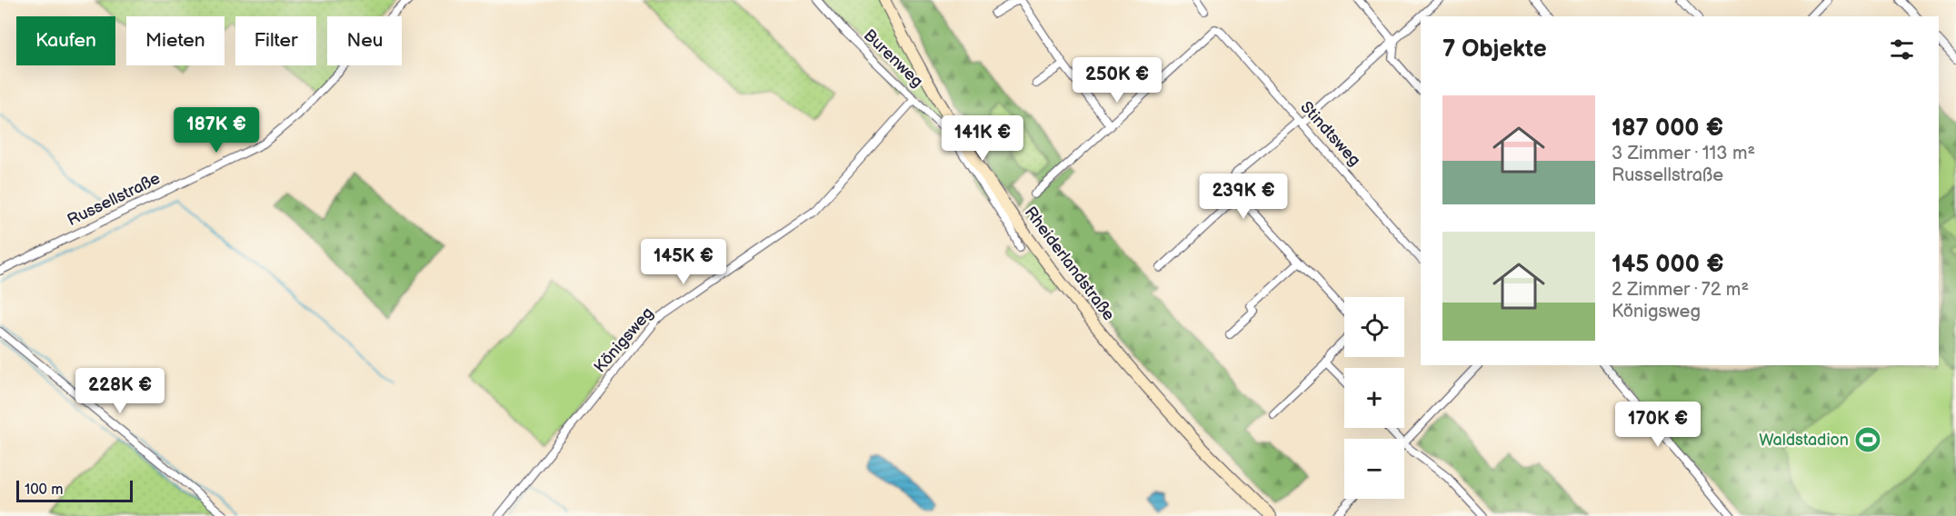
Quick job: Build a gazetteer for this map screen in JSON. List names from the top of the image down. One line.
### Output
{"streets":{"main road":["Rheiderlandstraße"],"street":["Burenweg","Stindtsweg","Russellstraße","Königsweg"]},"crossings":[["Burenweg","Königsweg"]],"places":{"sports":["Waldstadion"]},"scale_bar":"100 m","page":{"chip":["Kaufen","Mieten","Filter","Neu"],"heading":"7 Objekte","price":["250K €","187K €","141K €","239K €","145K €","228K €","170K €"],"list":[{"name":"187 000 €","note":"3 Zimmer · 113 m² · Russellstraße"},{"name":"145 000 €","note":"2 Zimmer · 72 m² · Königsweg"}],"map_buttons":["+","−"],"scale":"100 m"}}
